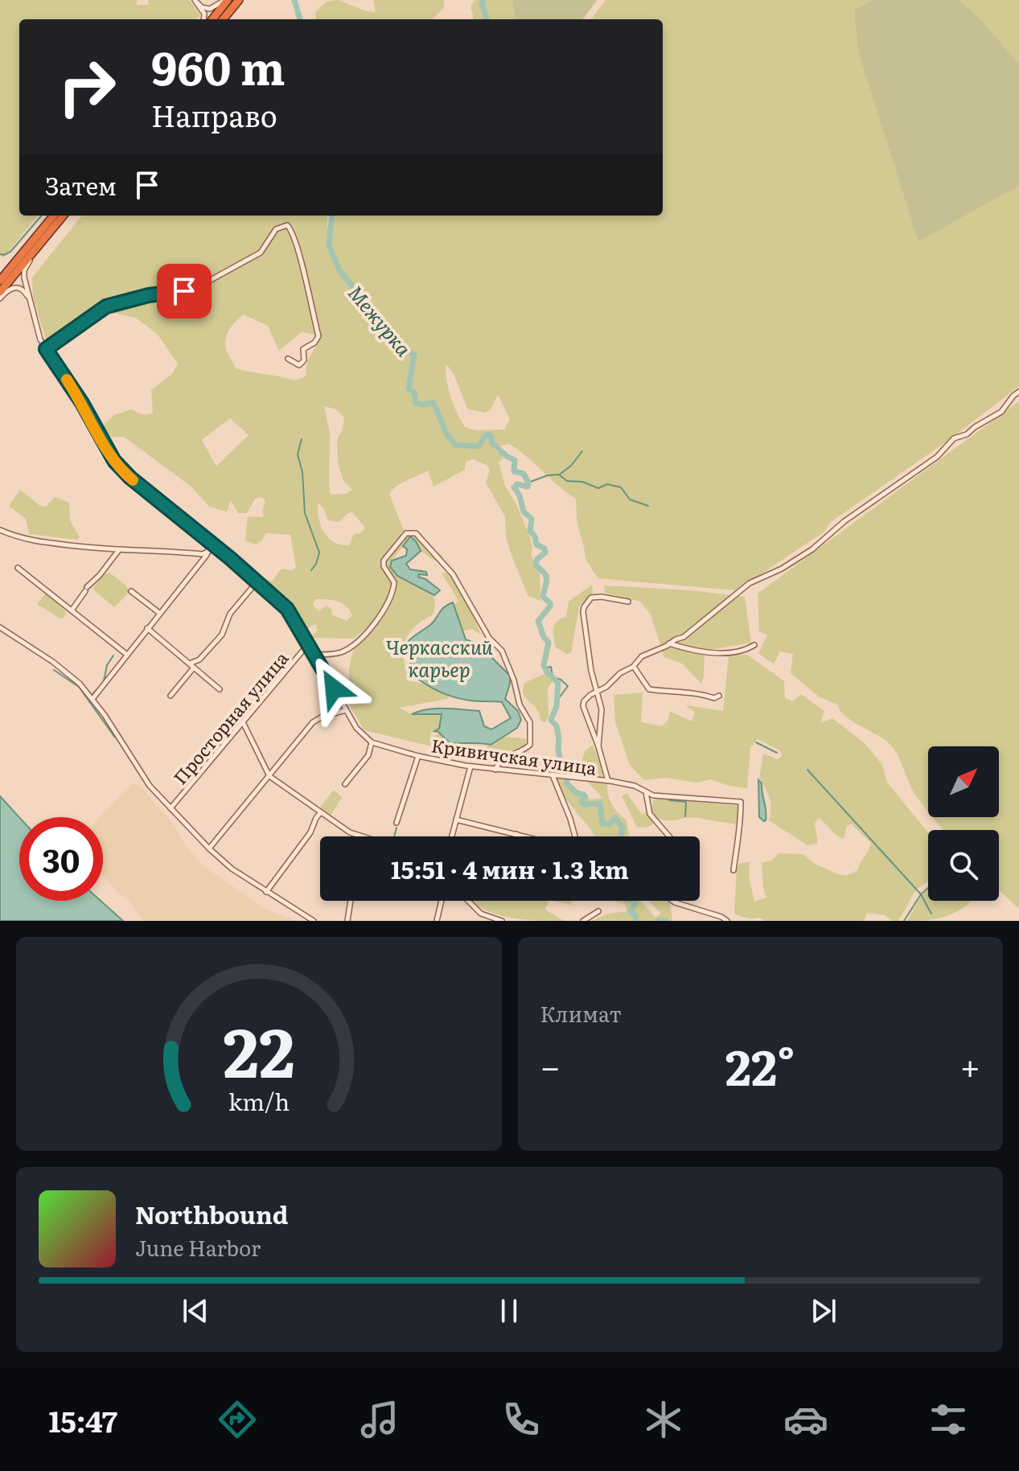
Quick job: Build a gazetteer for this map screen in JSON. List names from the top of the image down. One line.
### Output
{"streets":{"street":["Просторная улица","Кривичская улица"]},"water":["Межурка","Черкасский карьер"],"north":"top right","page":{"turn":["960 m","Направо"],"then":"Затем","limit":"30","trip":"15:51 · 4 мин · 1.3 km","tile":"Климат","heat":["−","22°","+"],"song":["Northbound","June Harbor"],"tabs":"15:47","gauge":["22","km/h"]}}
